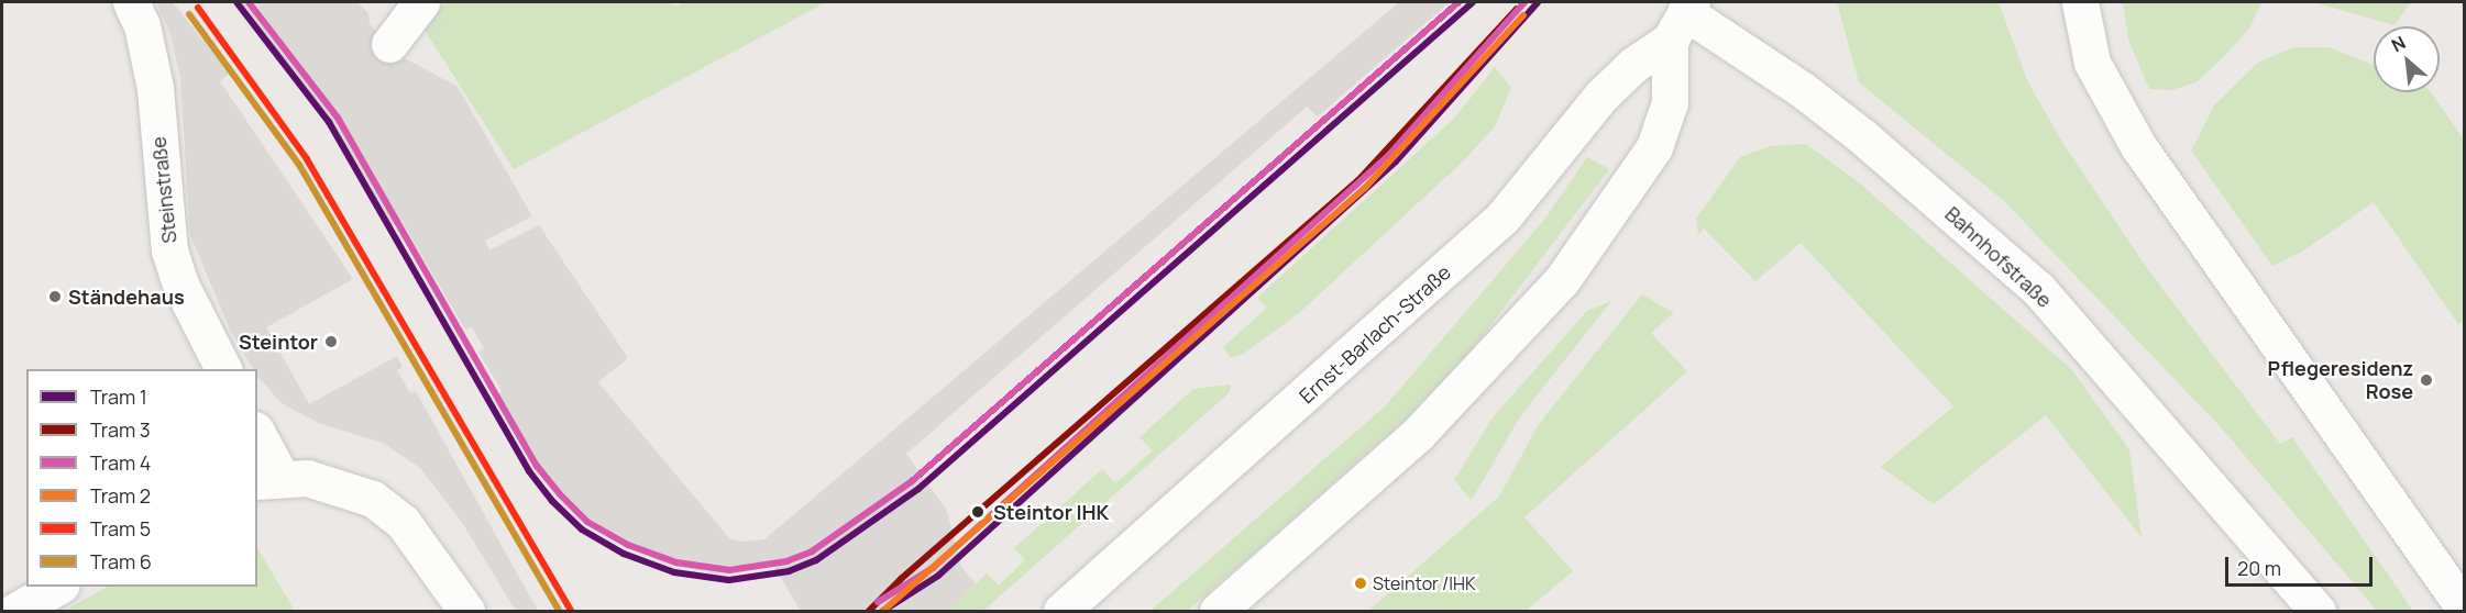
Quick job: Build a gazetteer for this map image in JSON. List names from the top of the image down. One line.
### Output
{"streets":{"street":["Steinstraße","Bahnhofstraße","Ernst-Barlach-Straße"]},"crossings":[["Bahnhofstraße","Ernst-Barlach-Straße"]],"places":["Ständehaus","Steintor","Pflegeresidenz Rose","Steintor IHK","Steintor /IHK"],"lines":["tram line 1","tram line 4","tram line 5","tram line 3","tram line 6","tram line 2"],"legend":["Tram 1","Tram 3","Tram 4","Tram 2","Tram 5","Tram 6"],"scale_bar":"20 m","north":"top left"}
